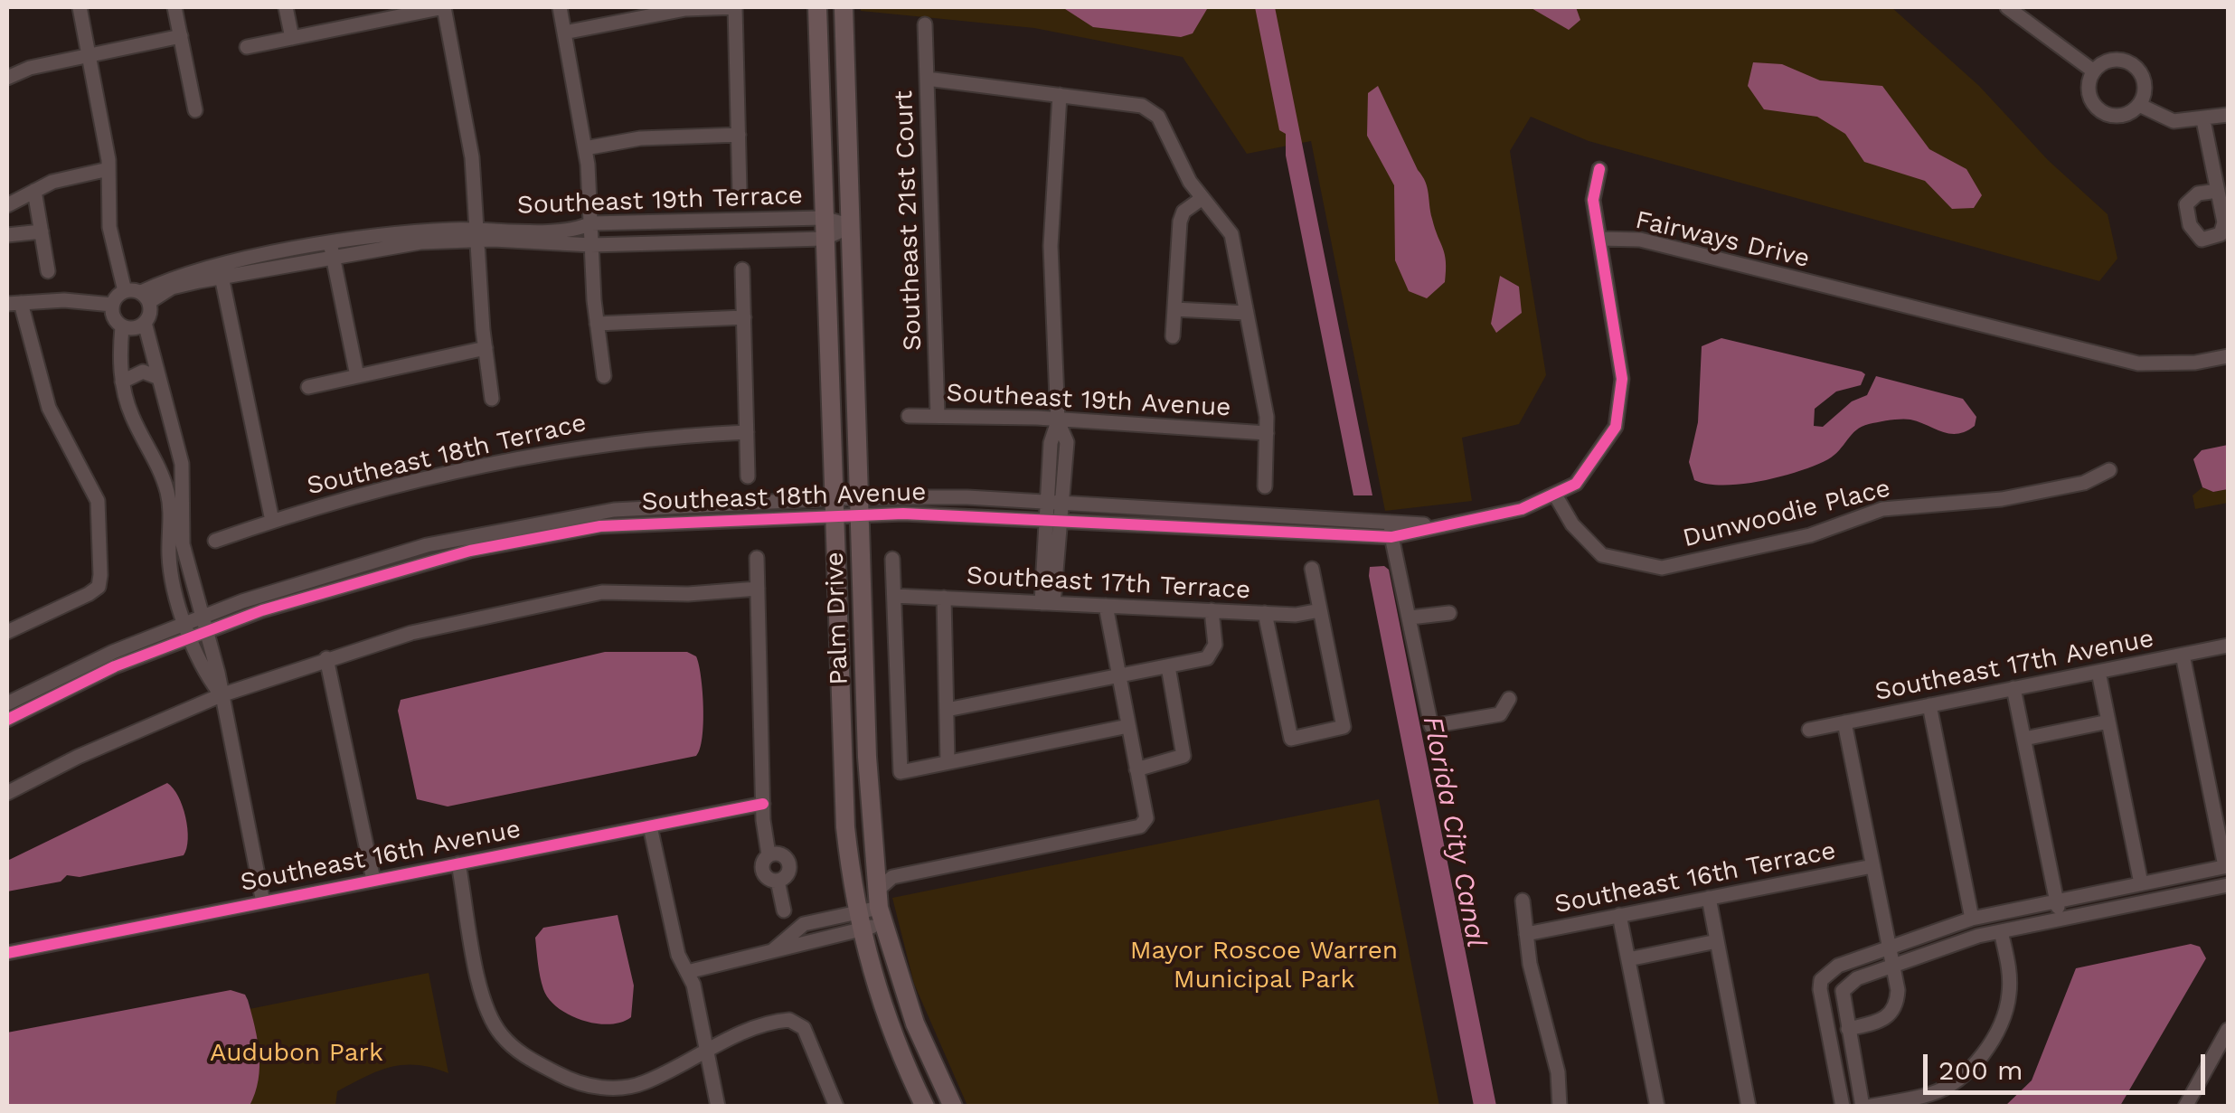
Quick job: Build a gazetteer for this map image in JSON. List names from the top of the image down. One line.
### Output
{"streets":{"main road":["Palm Drive"],"street":["Southeast 19th Terrace","Southeast 21st Court","Fairways Drive","Southeast 19th Avenue","Southeast 18th Terrace","Southeast 18th Avenue","Dunwoodie Place","Southeast 17th Terrace","Southeast 17th Avenue","Southeast 16th Avenue","Southeast 16th Terrace"]},"crossings":[["Southeast 19th Terrace","Palm Drive"],["Southeast 21st Court","Southeast 19th Avenue"],["Fairways Drive","Southeast 18th Avenue"],["Fairways Drive","Dunwoodie Place"],["Southeast 18th Avenue","Palm Drive"]],"water":["Florida City Canal"],"parks":["Mayor Roscoe Warren Municipal Park","Audubon Park"],"scale_bar":"200 m"}
